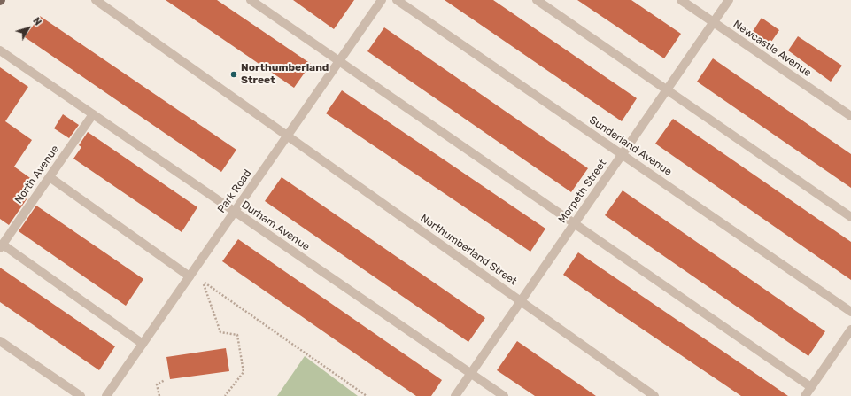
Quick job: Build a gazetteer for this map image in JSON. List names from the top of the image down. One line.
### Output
{"streets":{"street":["Newcastle Avenue","Sunderland Avenue","North Avenue","Park Road","Morpeth Street","Durham Avenue","Northumberland Street"]},"crossings":[["Newcastle Avenue","Morpeth Street"],["Sunderland Avenue","Morpeth Street"],["North Avenue","Durham Avenue"],["Park Road","Durham Avenue"],["Park Road","Northumberland Street"],["Morpeth Street","Durham Avenue"],["Morpeth Street","Northumberland Street"]],"places":["Northumberland Street"],"north":"top right"}
